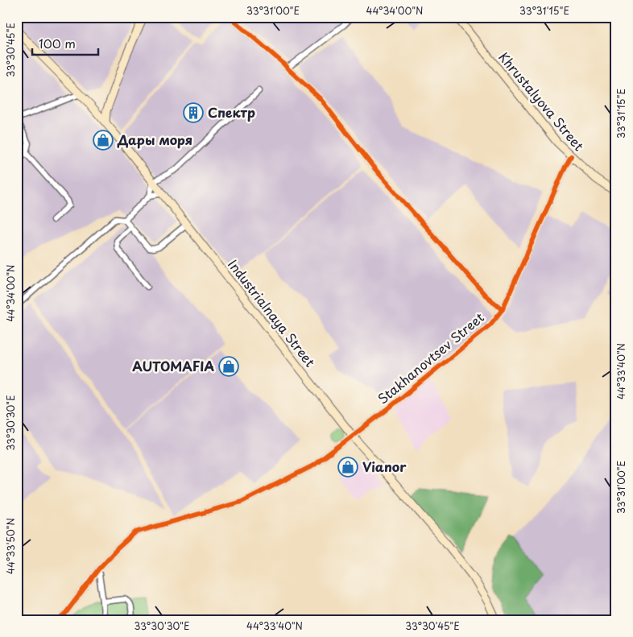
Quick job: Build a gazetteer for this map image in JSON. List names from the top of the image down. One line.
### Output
{"streets":{"main road":["Khrustalyova Street","Industrialnaya Street"],"street":["Stakhanovtsev Street"]},"crossings":[["Khrustalyova Street","Stakhanovtsev Street"],["Industrialnaya Street","Stakhanovtsev Street"]],"places":{"building":["Спектр"],"shop":["Дары моря","AUTOMAFIA","Vianor"]},"scale_bar":"100 m","coordinates":["33°31'00\"E","44°34'00\"N","33°31'15\"E","33°30'45\"E","44°33'40\"N","33°30'30\"E","44°33'50\"N"]}
